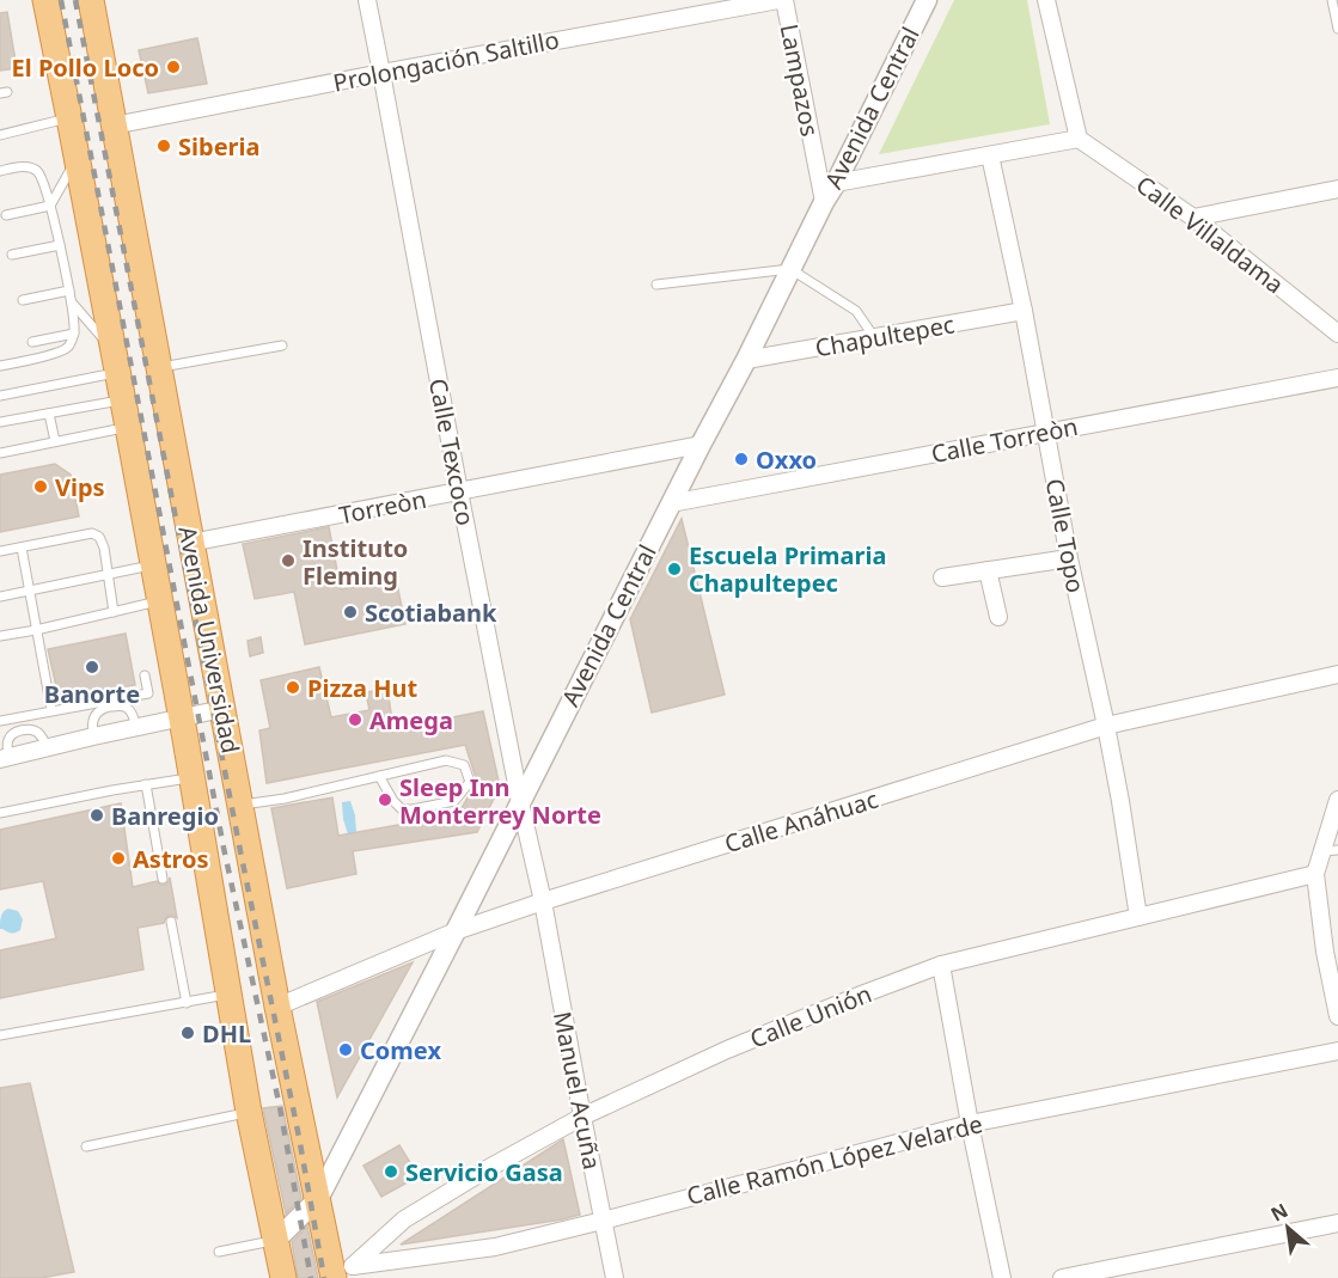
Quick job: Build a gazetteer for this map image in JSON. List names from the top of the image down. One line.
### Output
{"streets":{"highway":["Avenida Universidad"],"street":["Prolongación Saltillo","Lampazos","Avenida Central","Calle Villaldama","Chapultepec","Calle Torreòn","Calle Texcoco","Torreòn","Calle Topo","Calle Anáhuac","Calle Unión","Manuel Acuña","Calle Ramón López Velarde"]},"crossings":[["Prolongación Saltillo","Calle Texcoco"],["Prolongación Saltillo","Avenida Universidad"],["Lampazos","Avenida Central"],["Avenida Central","Chapultepec"],["Avenida Central","Calle Torreòn"],["Avenida Central","Calle Texcoco"],["Avenida Central","Torreòn"],["Avenida Central","Avenida Universidad"],["Avenida Central","Calle Anáhuac"],["Chapultepec","Calle Topo"],["Calle Torreòn","Calle Topo"],["Calle Texcoco","Torreòn"],["Calle Texcoco","Calle Anáhuac"],["Calle Texcoco","Manuel Acuña"],["Torreòn","Avenida Universidad"],["Calle Topo","Calle Anáhuac"],["Calle Topo","Calle Unión"],["Avenida Universidad","Calle Anáhuac"],["Avenida Universidad","Calle Unión"],["Avenida Universidad","Calle Ramón López Velarde"],["Calle Anáhuac","Manuel Acuña"],["Calle Unión","Manuel Acuña"],["Calle Unión","Calle Ramón López Velarde"],["Manuel Acuña","Calle Ramón López Velarde"]],"places":["El Pollo Loco","Siberia","Oxxo","Vips","Instituto Fleming","Escuela Primaria Chapultepec","Scotiabank","Banorte","Pizza Hut","Amega","Sleep Inn Monterrey Norte","Banregio","Astros","DHL","Comex","Servicio Gasa"],"north":"top left"}
